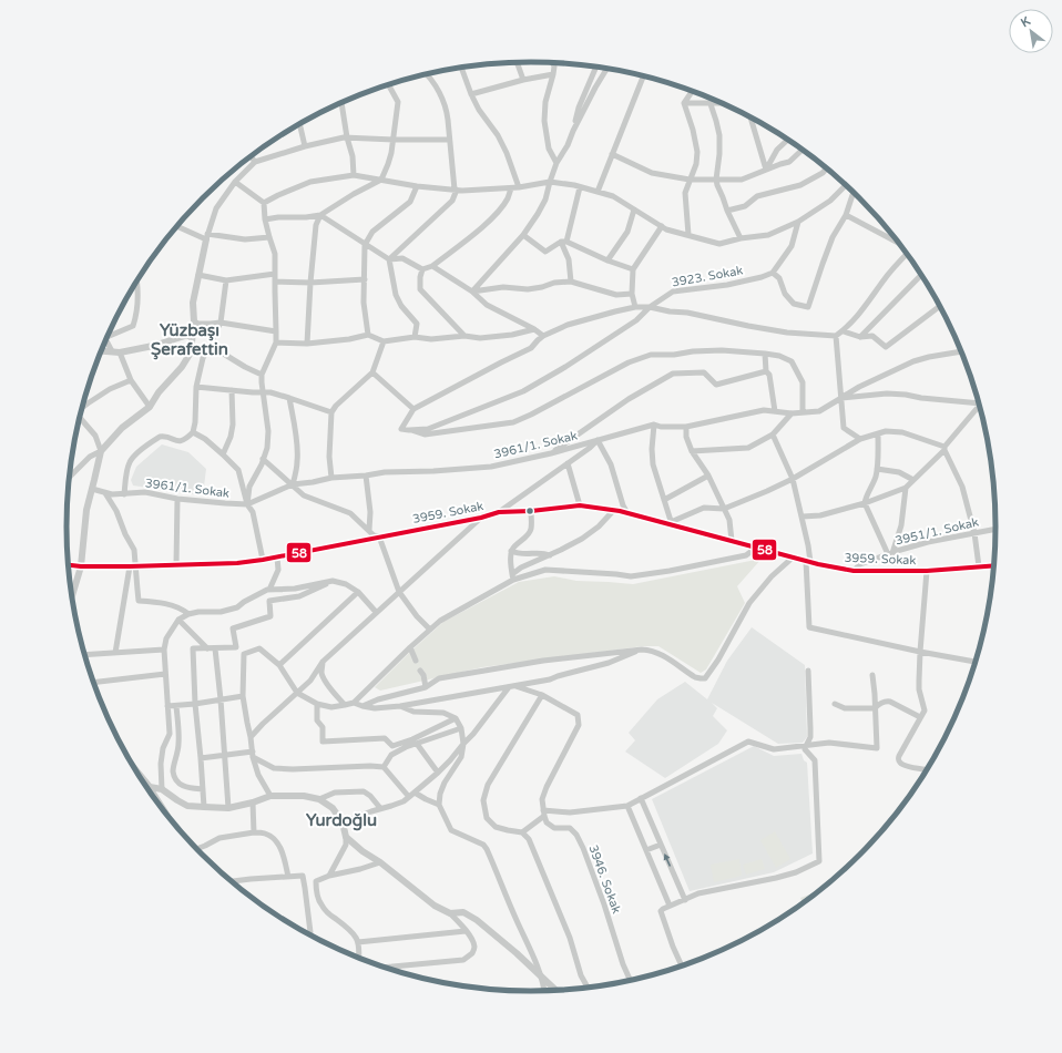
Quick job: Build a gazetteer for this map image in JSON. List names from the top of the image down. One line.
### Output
{"streets":{"street":["3923. Sokak","3961/1. Sokak","3959. Sokak","3951/1. Sokak","3946. Sokak"]},"crossings":[["3959. Sokak","3951/1. Sokak"]],"districts":["Yüzbaşı Şerafettin","Yurdoğlu"],"lines":["transit line 58"],"north":"top left"}
